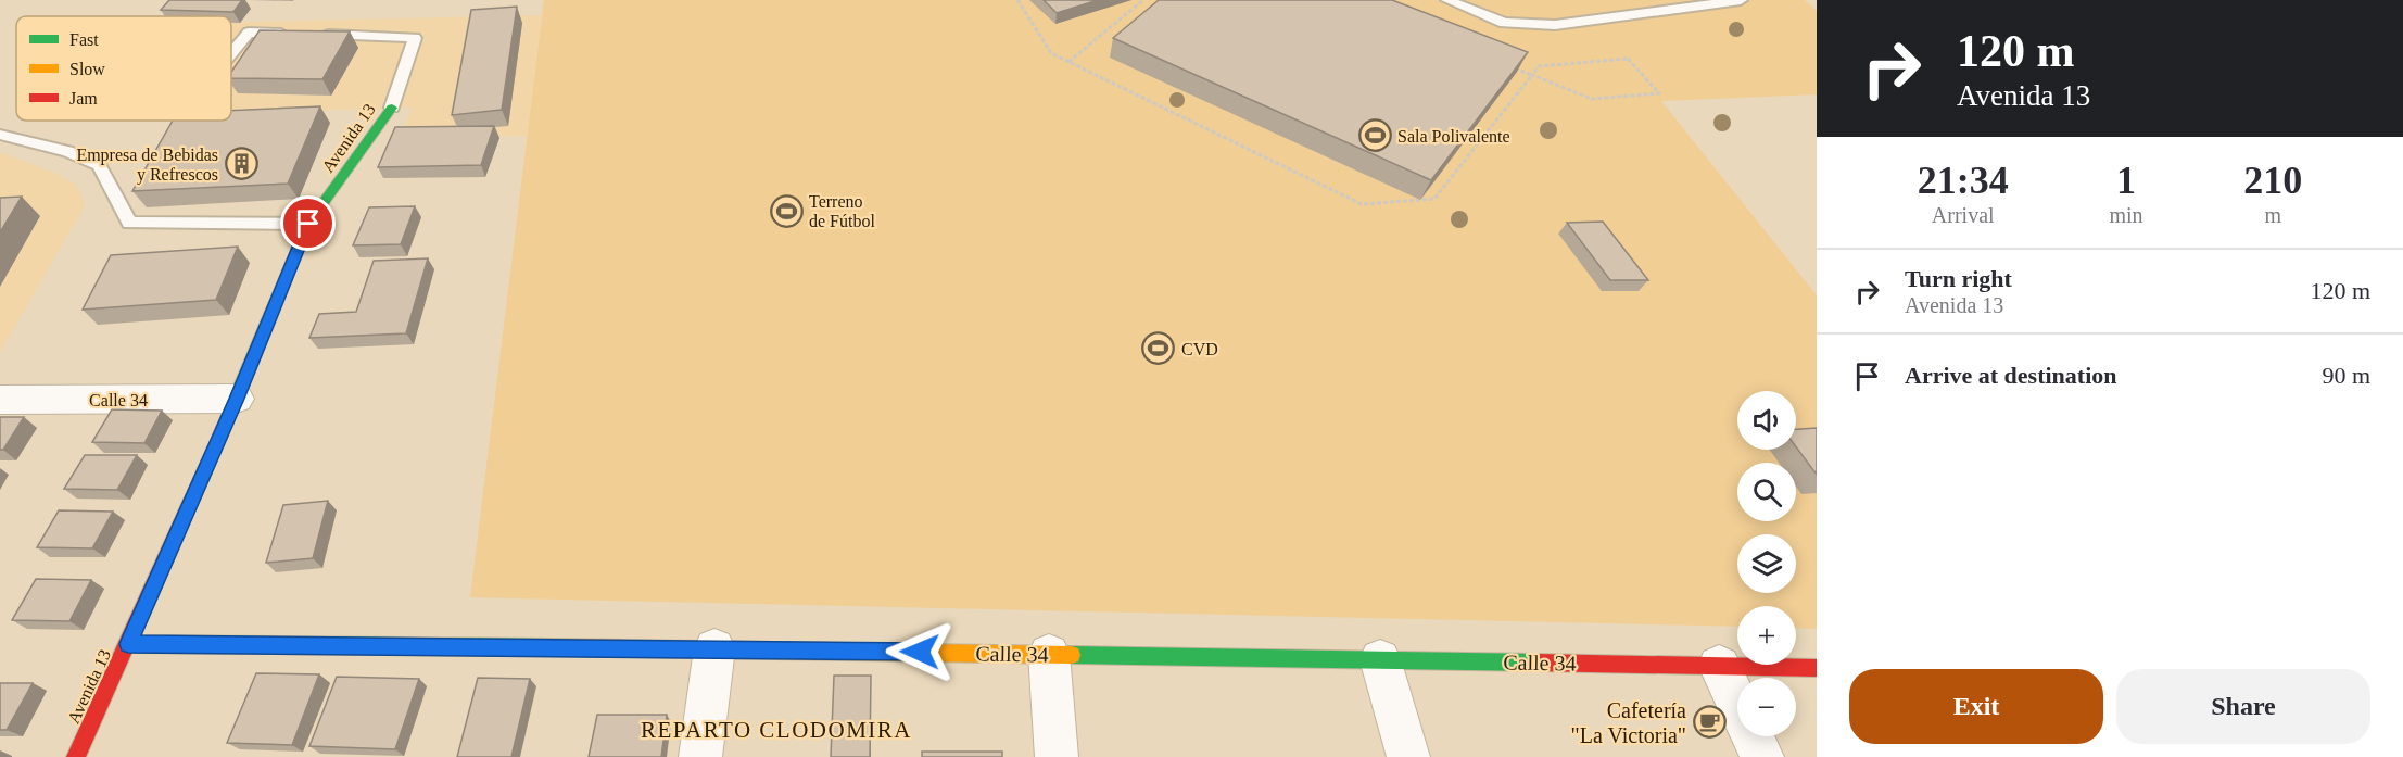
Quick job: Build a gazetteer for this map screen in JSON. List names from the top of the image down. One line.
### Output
{"streets":{"street":["Avenida 13","Calle 34"]},"crossings":[["Avenida 13","Calle 34"]],"districts":["REPARTO CLODOMIRA"],"places":{"sports":["Sala Polivalente","Terreno de Fútbol","CVD"],"building":["Empresa de Bebidas y Refrescos"],"cafe":["Cafetería \"La Victoria\""]},"legend":["Fast","Slow","Jam"],"page":{"turn":["120 m","Avenida 13"],"eta":["21:34","Arrival","1","min","210","m"],"list":[{"name":"Turn right","note":"Avenida 13","value":"120 m"},{"name":"Arrive at destination","value":"90 m"}],"map_buttons":["+","−"],"buttons":["Exit","Share"]}}
